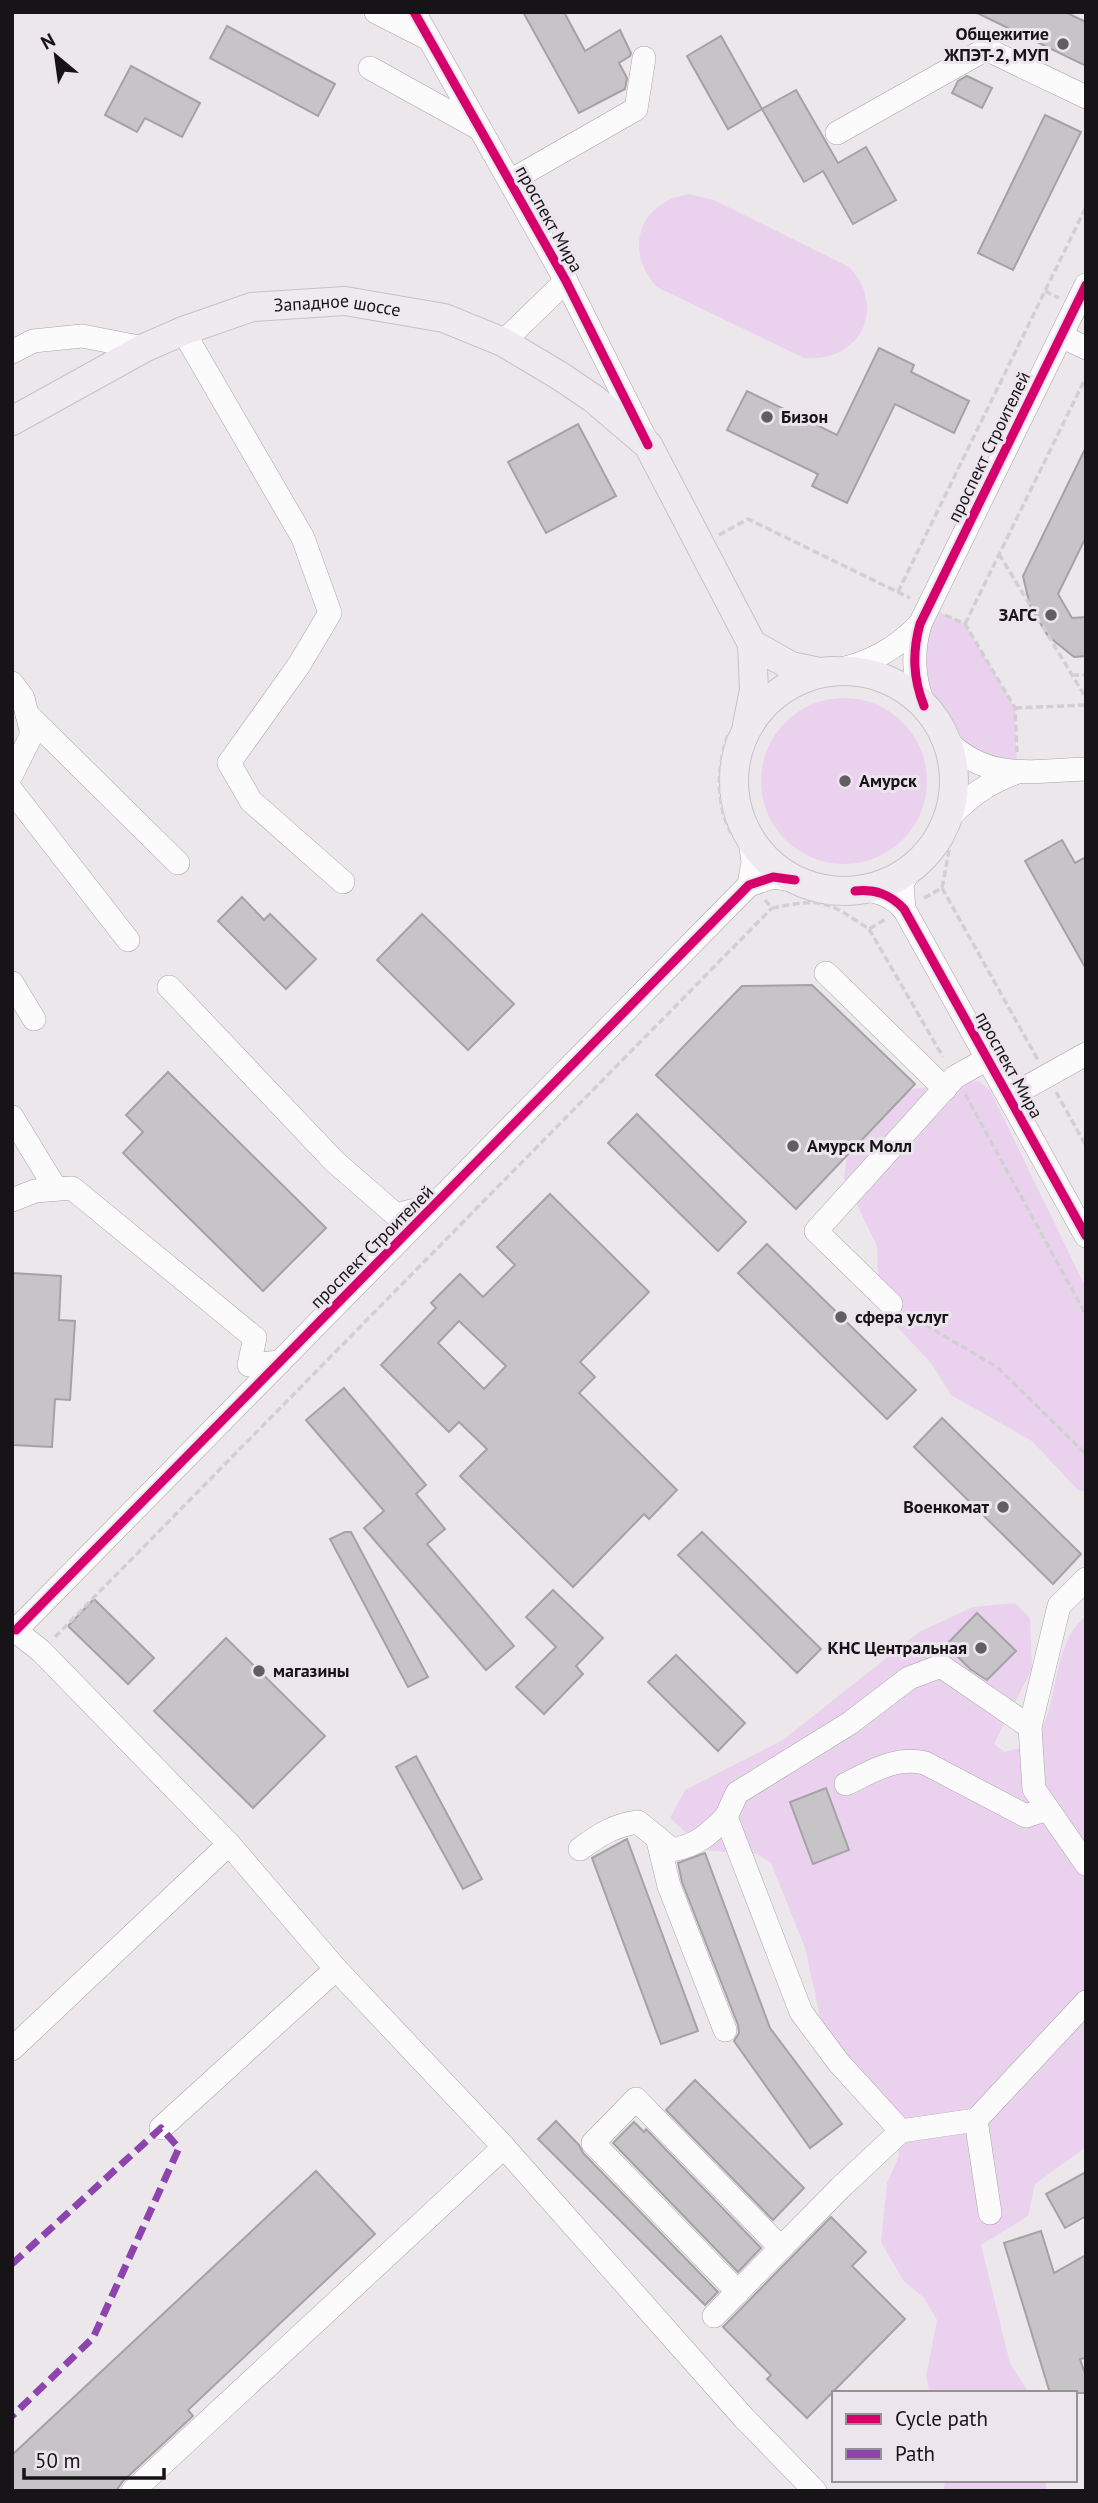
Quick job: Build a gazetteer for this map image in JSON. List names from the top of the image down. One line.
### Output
{"streets":{"main road":["Западное шоссе"],"street":["проспект Мира","проспект Строителей"]},"crossings":[["проспект Мира","Западное шоссе"]],"places":["Общежитие ЖПЭТ-2, МУП","Бизон","ЗАГС","Амурск","Амурск Молл","сфера услуг","Военкомат","КНС Центральная","магазины"],"legend":["Cycle path","Path"],"scale_bar":"50 m","north":"top left"}
